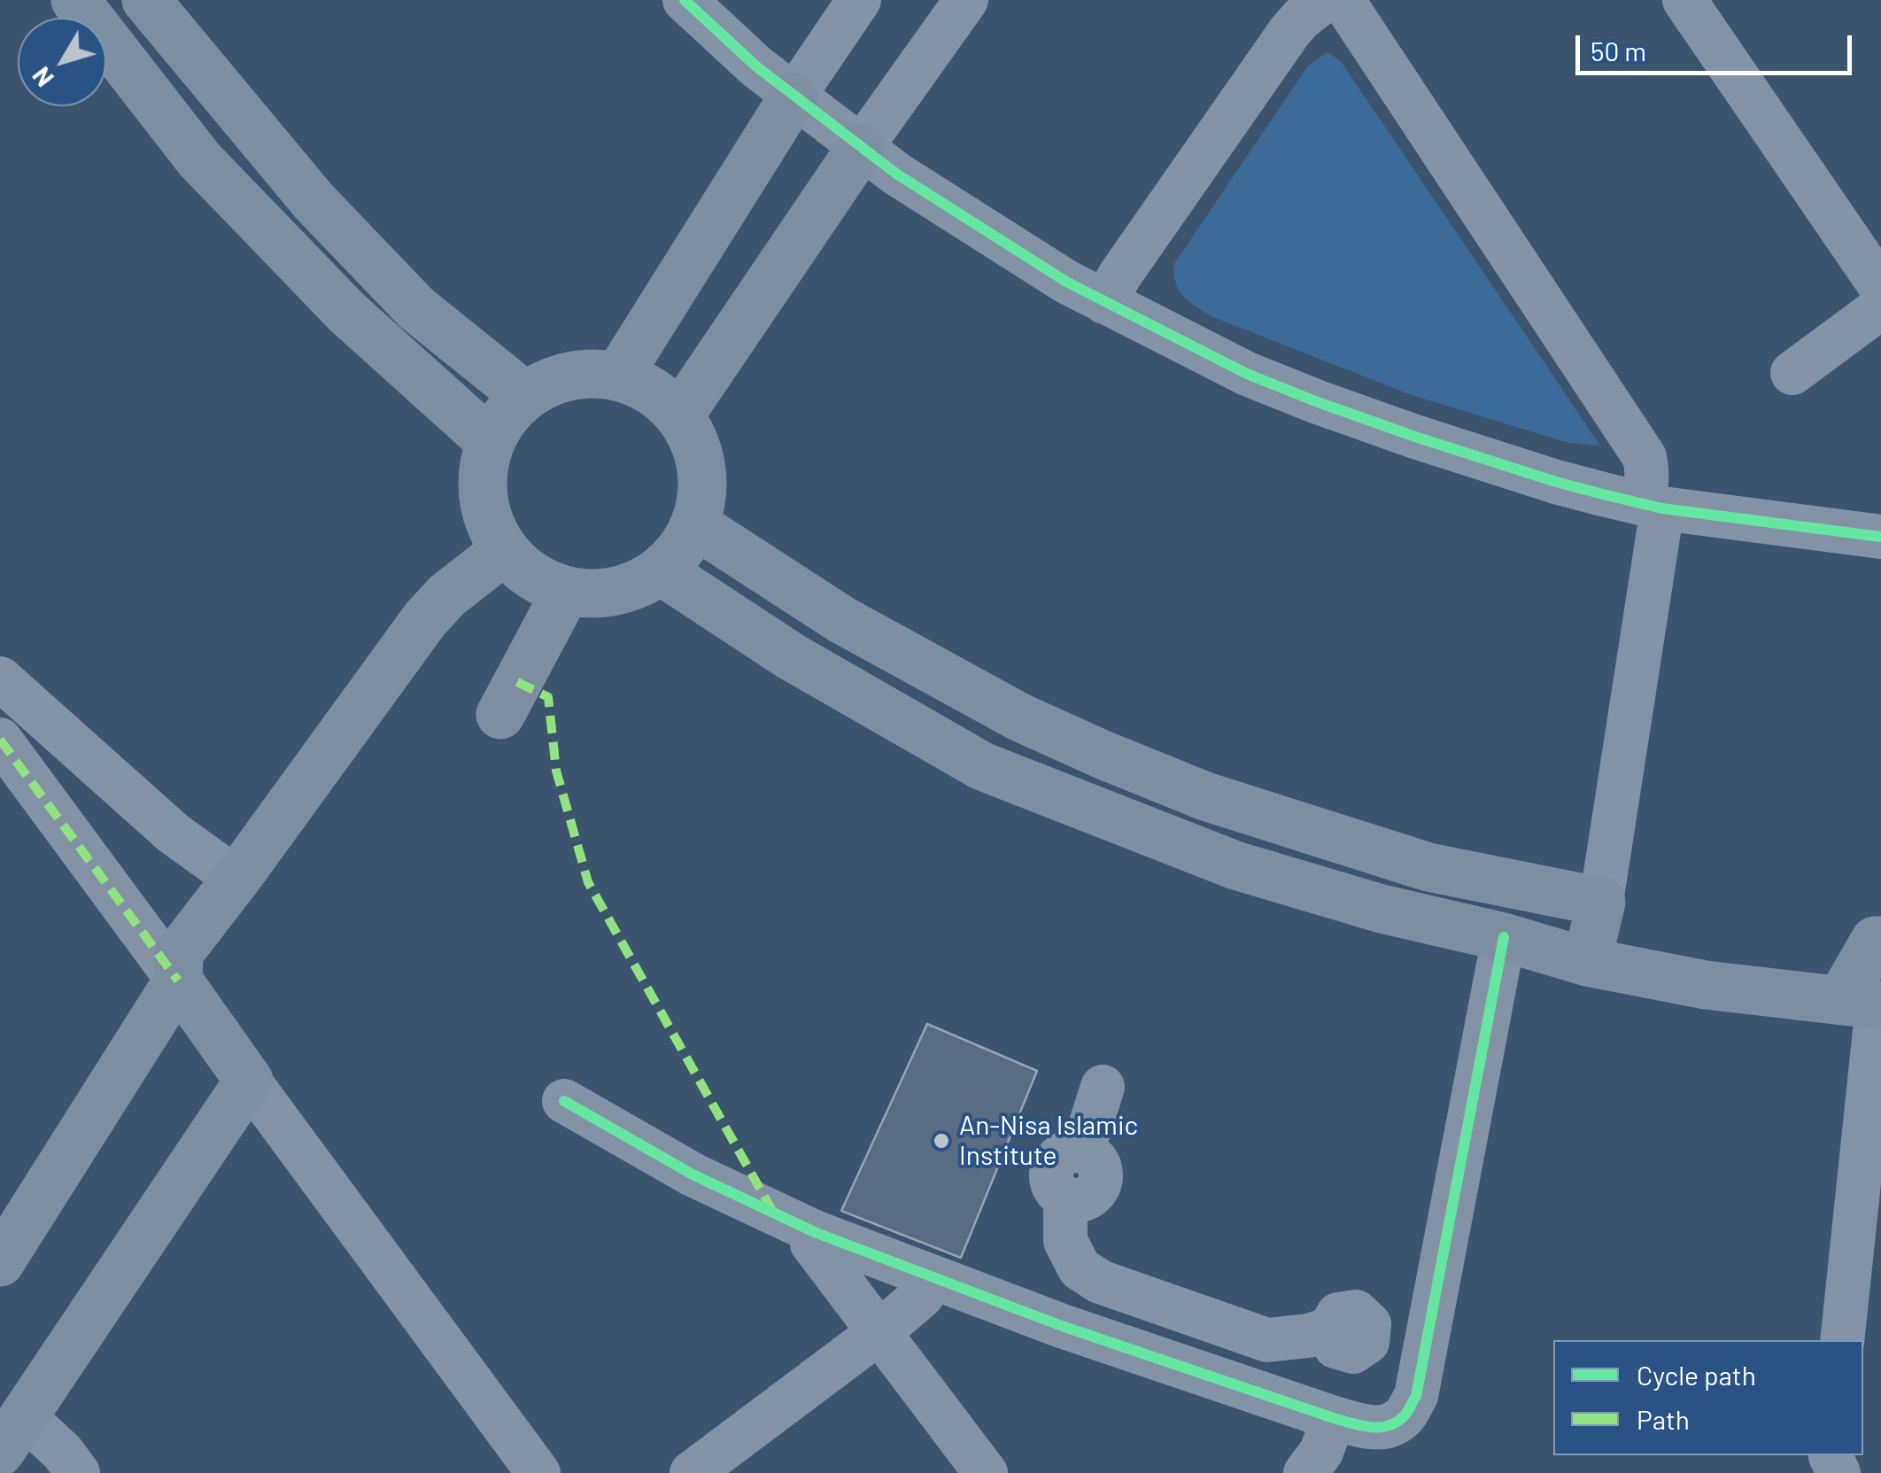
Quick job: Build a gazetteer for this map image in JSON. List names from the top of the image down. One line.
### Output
{"places":["An-Nisa Islamic Institute"],"legend":["Cycle path","Path"],"scale_bar":"50 m","north":"bottom left"}
